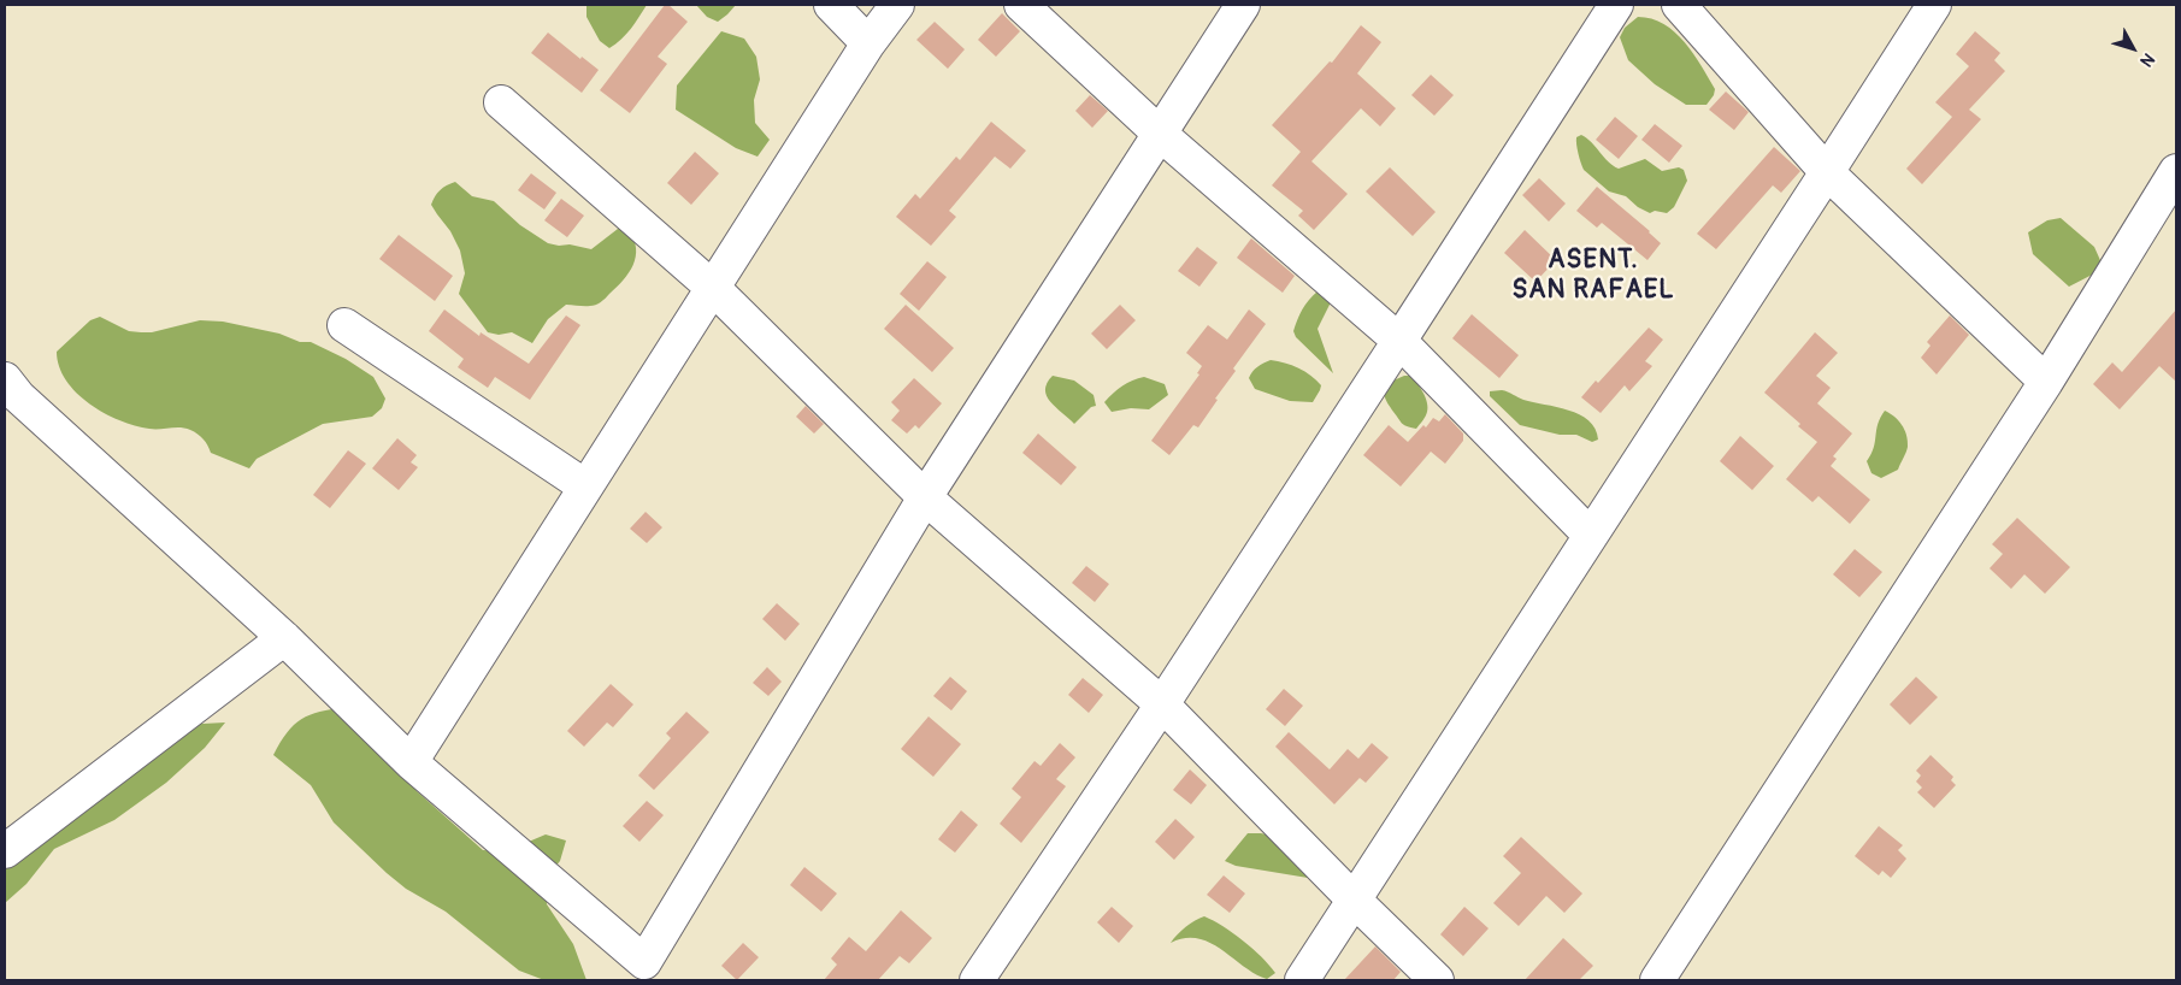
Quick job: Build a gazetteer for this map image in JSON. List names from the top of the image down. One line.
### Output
{"districts":["ASENT. SAN RAFAEL"],"north":"bottom right"}
